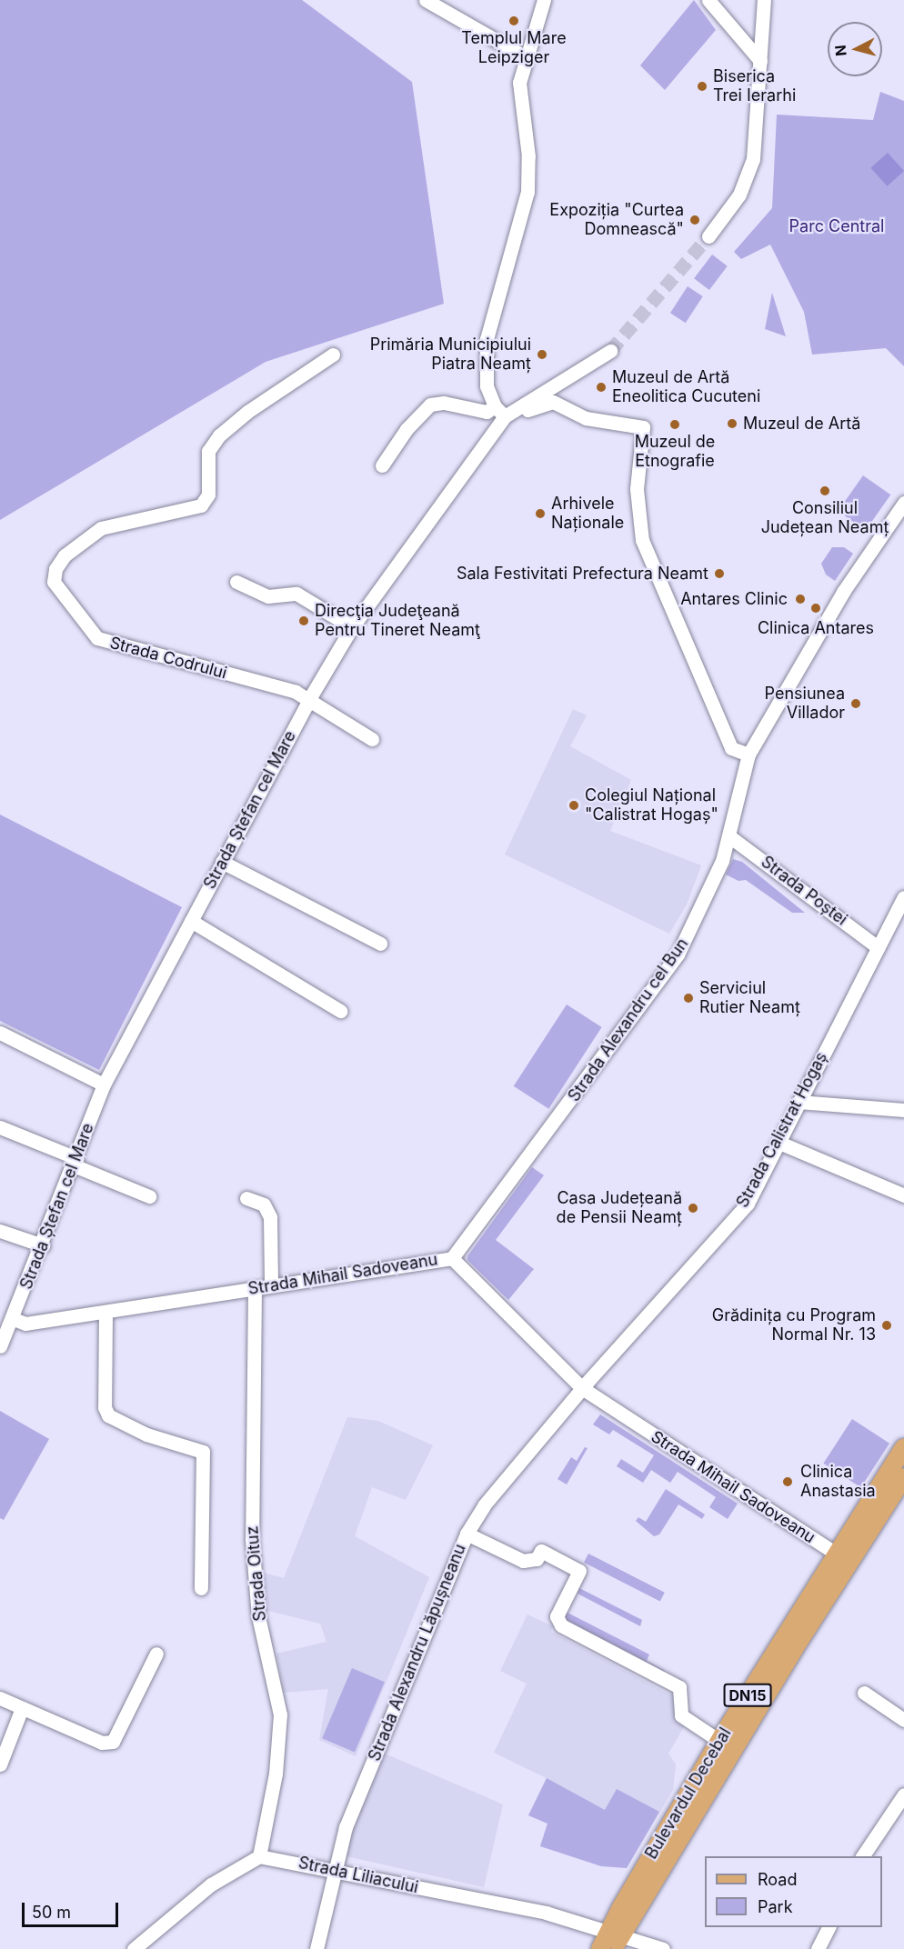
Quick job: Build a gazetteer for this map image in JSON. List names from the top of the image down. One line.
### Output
{"streets":{"main road":["DN15","Bulevardul Decebal"],"street":["Strada Codrului","Strada Ștefan cel Mare","Strada Poștei","Strada Alexandru cel Bun","Strada Calistrat Hogaș","Strada Mihail Sadoveanu","Strada Oituz","Strada Alexandru Lăpușneanu","Strada Liliacului"]},"crossings":[["Strada Codrului","Strada Ștefan cel Mare"],["Strada Ștefan cel Mare","Strada Mihail Sadoveanu"],["Strada Poștei","Strada Alexandru cel Bun"],["Strada Poștei","Strada Calistrat Hogaș"],["Strada Alexandru cel Bun","Strada Mihail Sadoveanu"],["Strada Calistrat Hogaș","Strada Mihail Sadoveanu"],["Strada Calistrat Hogaș","Strada Alexandru Lăpușneanu"],["Strada Mihail Sadoveanu","Strada Oituz"],["Strada Mihail Sadoveanu","Strada Alexandru Lăpușneanu"],["Strada Mihail Sadoveanu","Bulevardul Decebal"],["Strada Oituz","Strada Liliacului"],["Strada Alexandru Lăpușneanu","Strada Liliacului"],["Bulevardul Decebal","Strada Liliacului"]],"parks":["Parc Central"],"places":["Templul Mare Leipziger","Biserica Trei Ierarhi","Expoziția \"Curtea Domnească\"","Primăria Municipiului Piatra Neamț","Muzeul de Artă Eneolitica Cucuteni","Muzeul de Artă","Muzeul de Etnografie","Consiliul Județean Neamț","Arhivele Naționale","Sala Festivitati Prefectura Neamt","Antares Clinic","Clinica Antares","Direcţia Judeţeană Pentru Tineret Neamţ","Pensiunea Villador","Colegiul Național \"Calistrat Hogaș\"","Serviciul Rutier Neamț","Casa Județeană de Pensii Neamț","Grădinița cu Program Normal Nr. 13","Clinica Anastasia"],"legend":["Road","Park"],"scale_bar":"50 m","north":"left"}
